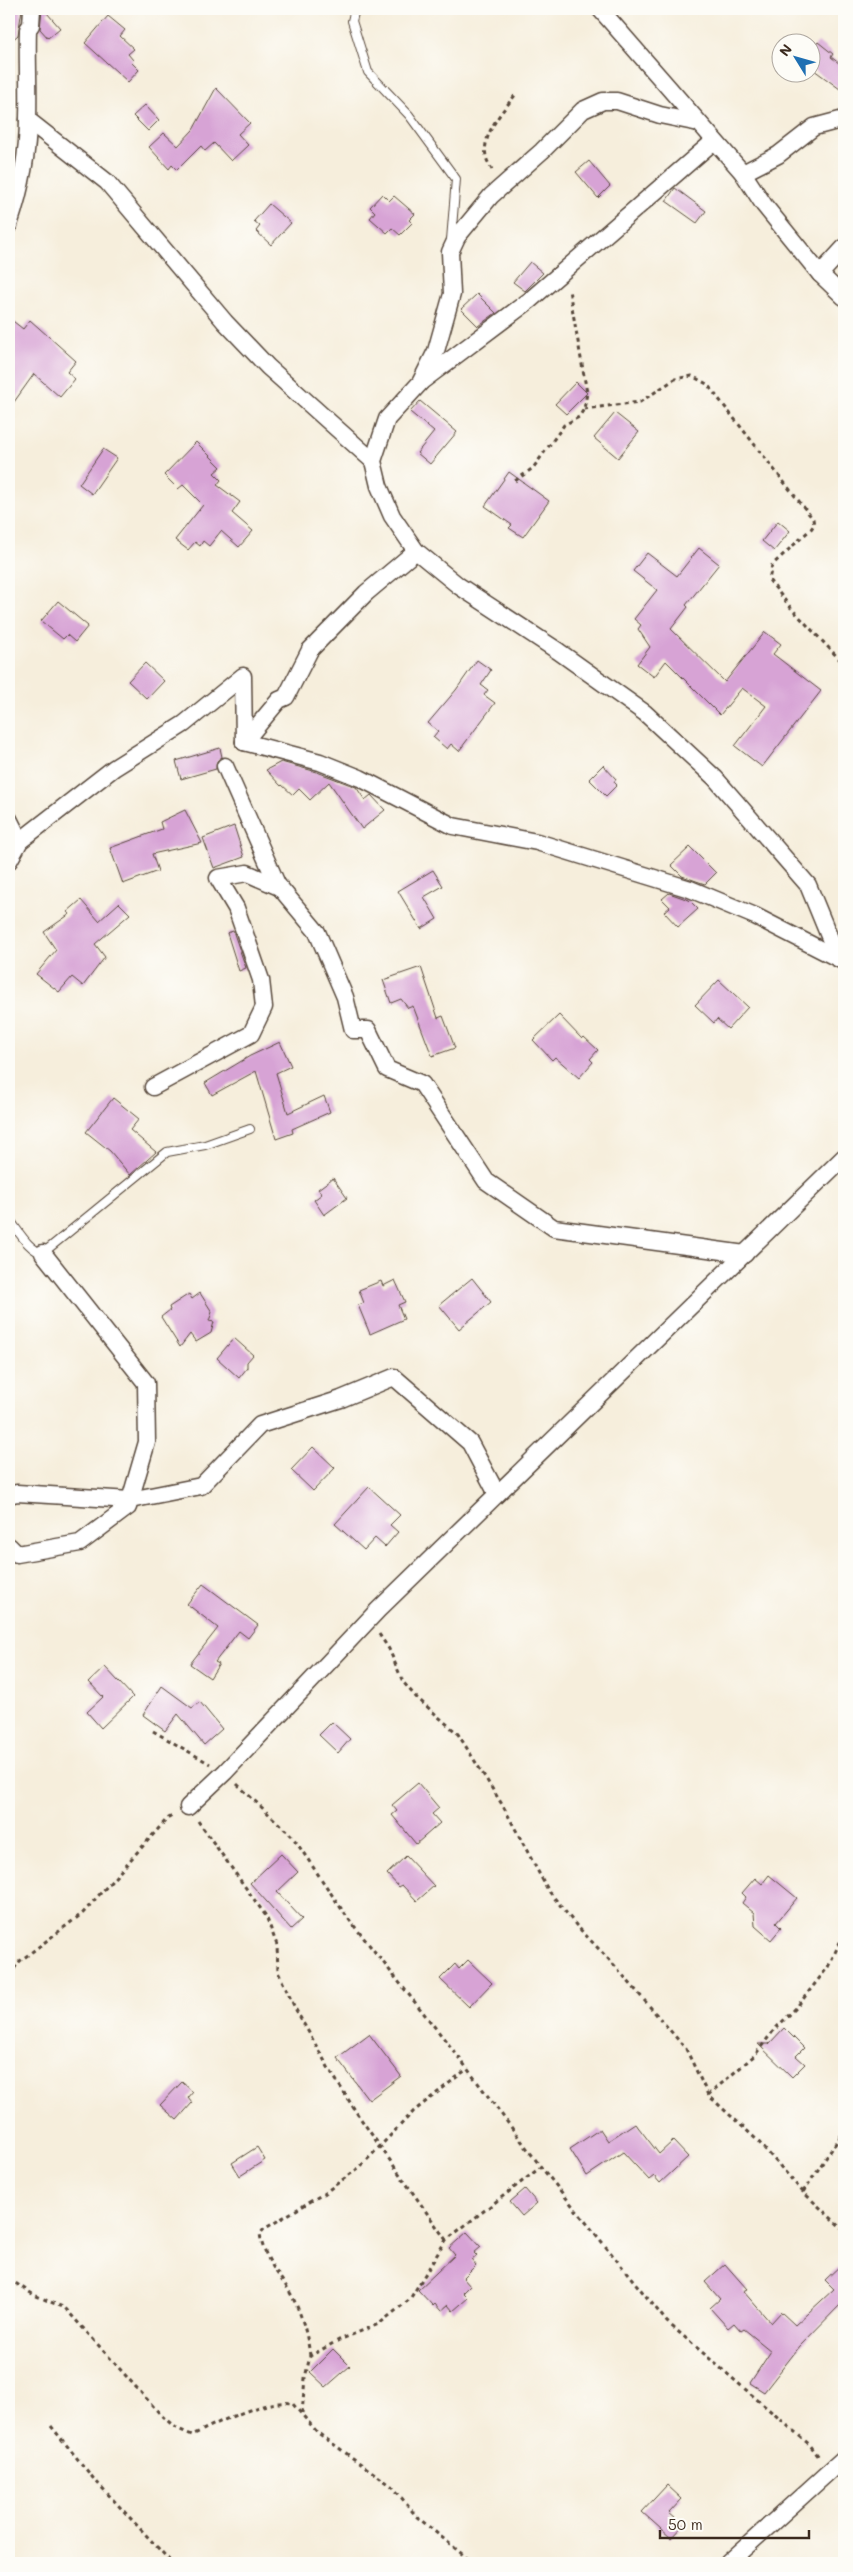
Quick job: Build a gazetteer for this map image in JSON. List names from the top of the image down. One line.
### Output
{"scale_bar":"50 m","north":"top left"}
